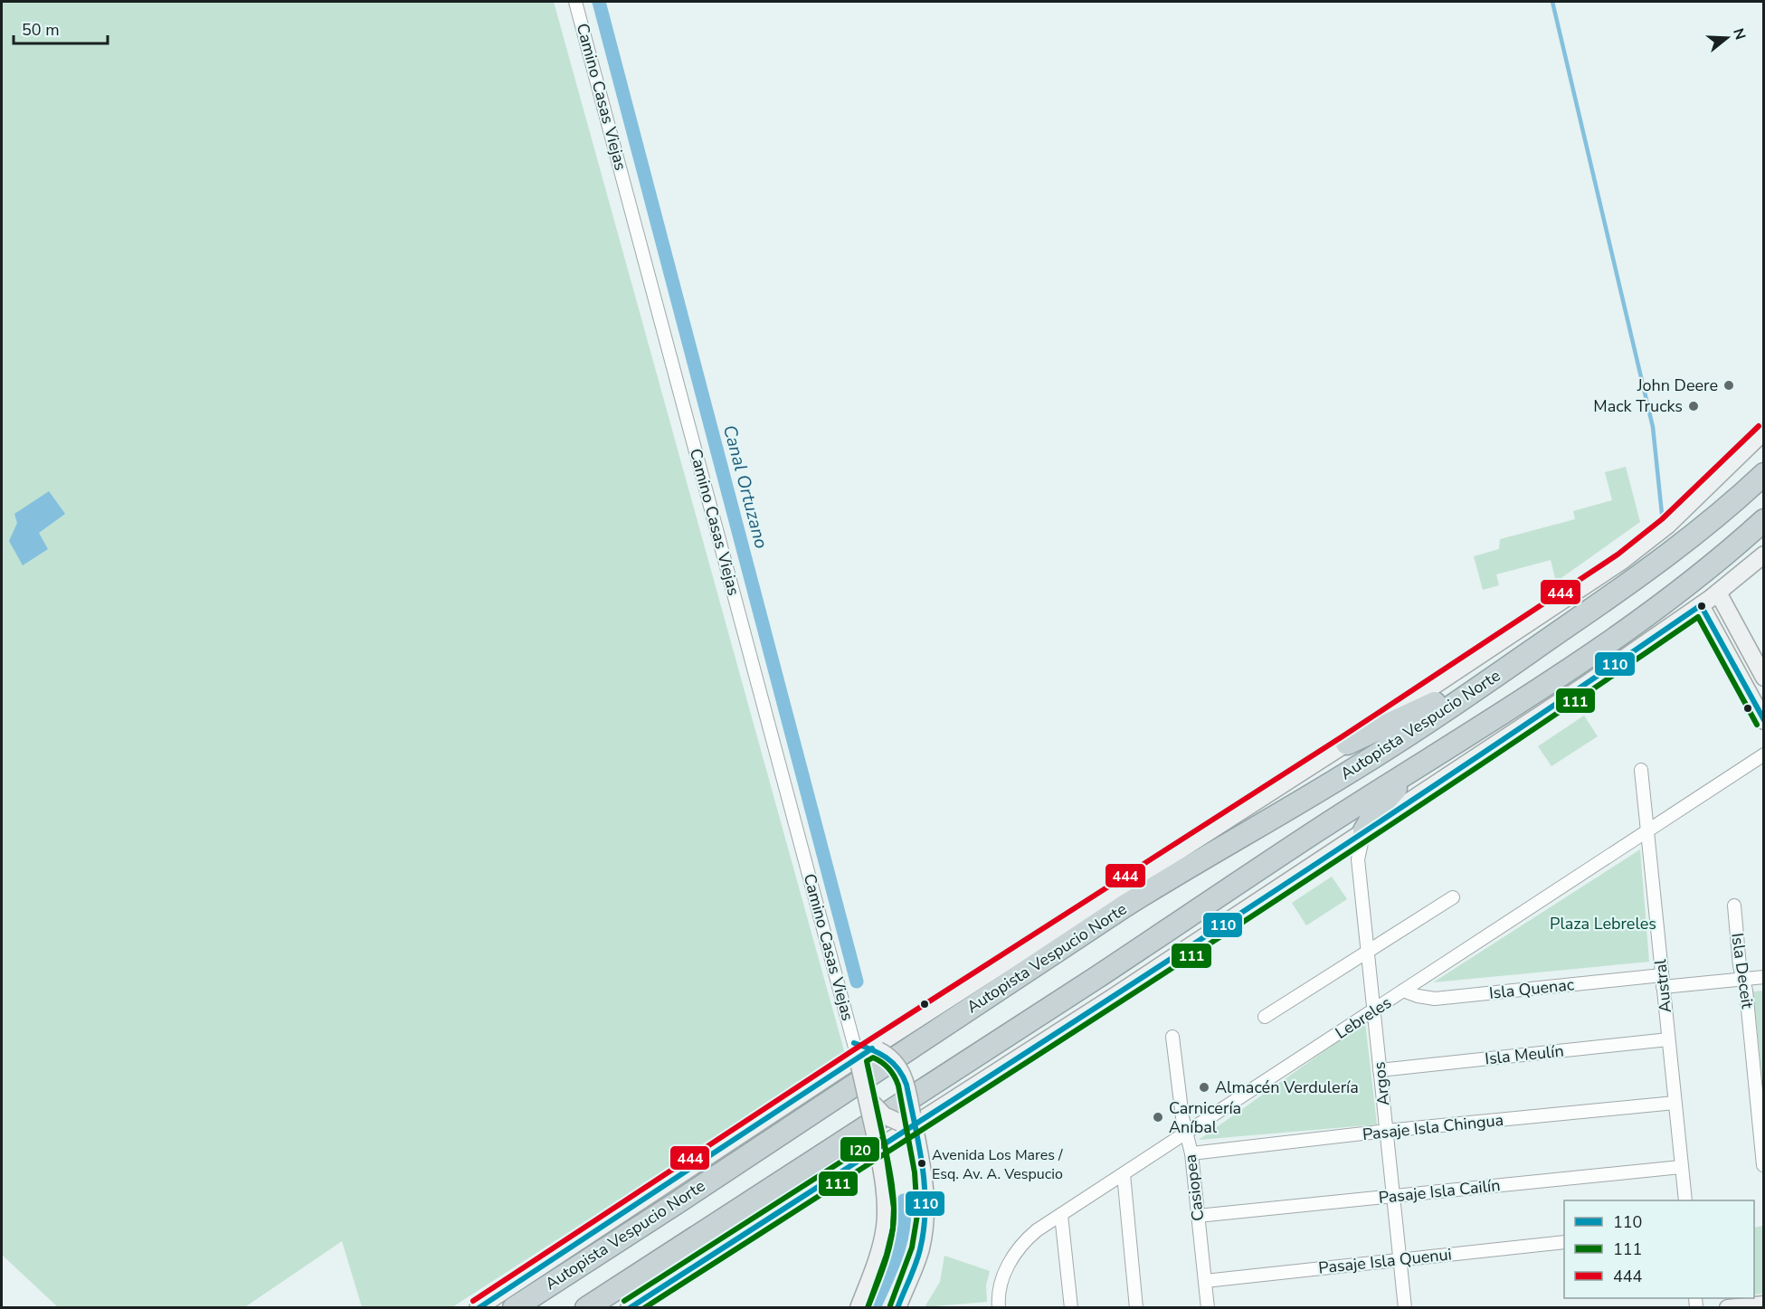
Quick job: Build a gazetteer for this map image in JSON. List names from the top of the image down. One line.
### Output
{"streets":{"highway":["Autopista Vespucio Norte"],"street":["Camino Casas Viejas","Isla Deceit","Austral","Isla Quenac","Lebreles","Isla Meulín","Argos","Pasaje Isla Chingua","Casiopea","Pasaje Isla Cailín","Pasaje Isla Quenui"]},"crossings":[["Isla Deceit","Isla Quenac"],["Austral","Isla Quenac"],["Austral","Lebreles"],["Austral","Isla Meulín"],["Austral","Pasaje Isla Chingua"],["Austral","Pasaje Isla Cailín"],["Isla Quenac","Lebreles"],["Lebreles","Argos"],["Lebreles","Casiopea"],["Isla Meulín","Argos"],["Argos","Pasaje Isla Chingua"],["Argos","Pasaje Isla Cailín"],["Argos","Pasaje Isla Quenui"],["Pasaje Isla Chingua","Casiopea"],["Casiopea","Pasaje Isla Cailín"],["Casiopea","Pasaje Isla Quenui"]],"water":["Canal Ortuzano"],"parks":["Plaza Lebreles"],"places":["John Deere","Mack Trucks","Almacén Verdulería","Carnicería Aníbal","Avenida Los Mares / Esq. Av. A. Vespucio"],"lines":["transit line 444","transit line 110","transit line 111","transit line I20"],"legend":["110","111","444"],"scale_bar":"50 m","north":"right"}
